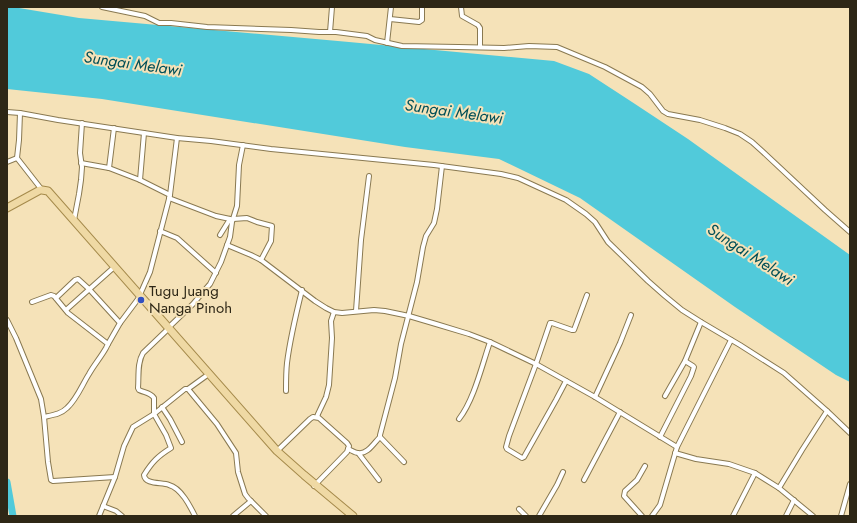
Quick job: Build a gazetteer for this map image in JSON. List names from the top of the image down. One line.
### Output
{"water":["Sungai Melawi"],"places":["Tugu Juang Nanga Pinoh"]}
